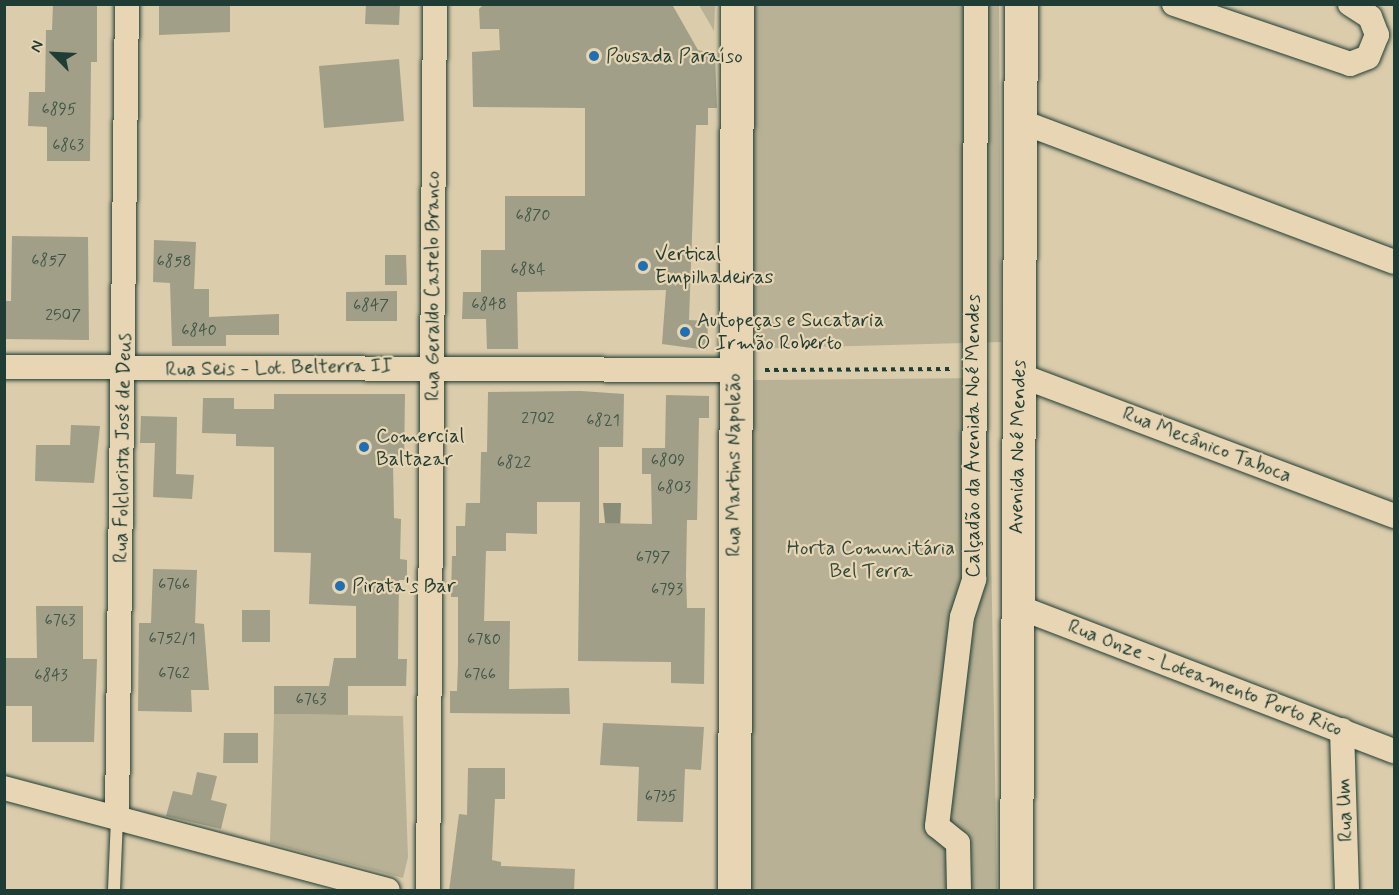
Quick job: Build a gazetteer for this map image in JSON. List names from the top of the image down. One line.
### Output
{"streets":{"main road":["Avenida Noé Mendes","Rua Martins Napoleão"],"street":["Rua Geraldo Castelo Branco","Rua Seis - Lot. Belterra II","Calçadão da Avenida Noé Mendes","Rua Mecânico Taboca","Rua Folclorista José de Deus","Rua Onze - Loteamento Porto Rico","Rua Um"]},"crossings":[["Rua Geraldo Castelo Branco","Rua Seis - Lot. Belterra II"],["Rua Seis - Lot. Belterra II","Rua Folclorista José de Deus"],["Rua Seis - Lot. Belterra II","Rua Martins Napoleão"],["Rua Mecânico Taboca","Avenida Noé Mendes"],["Avenida Noé Mendes","Rua Onze - Loteamento Porto Rico"],["Rua Onze - Loteamento Porto Rico","Rua Um"]],"parks":["Horta Comunitária Bel Terra"],"places":["Pousada Paraíso","Vertical Empilhadeiras","Autopeças e Sucataria O Irmão Roberto","Comercial Baltazar","Pirata's Bar"],"house_numbers":["6895","6863","6870","6857","6858","6884","6848","6847","2507","6840","2702","6821","6809","6822","6803","6797","6766","6793","6763","6752/1","6780","6762","6766","6843","6763","6735"],"north":"top left"}
